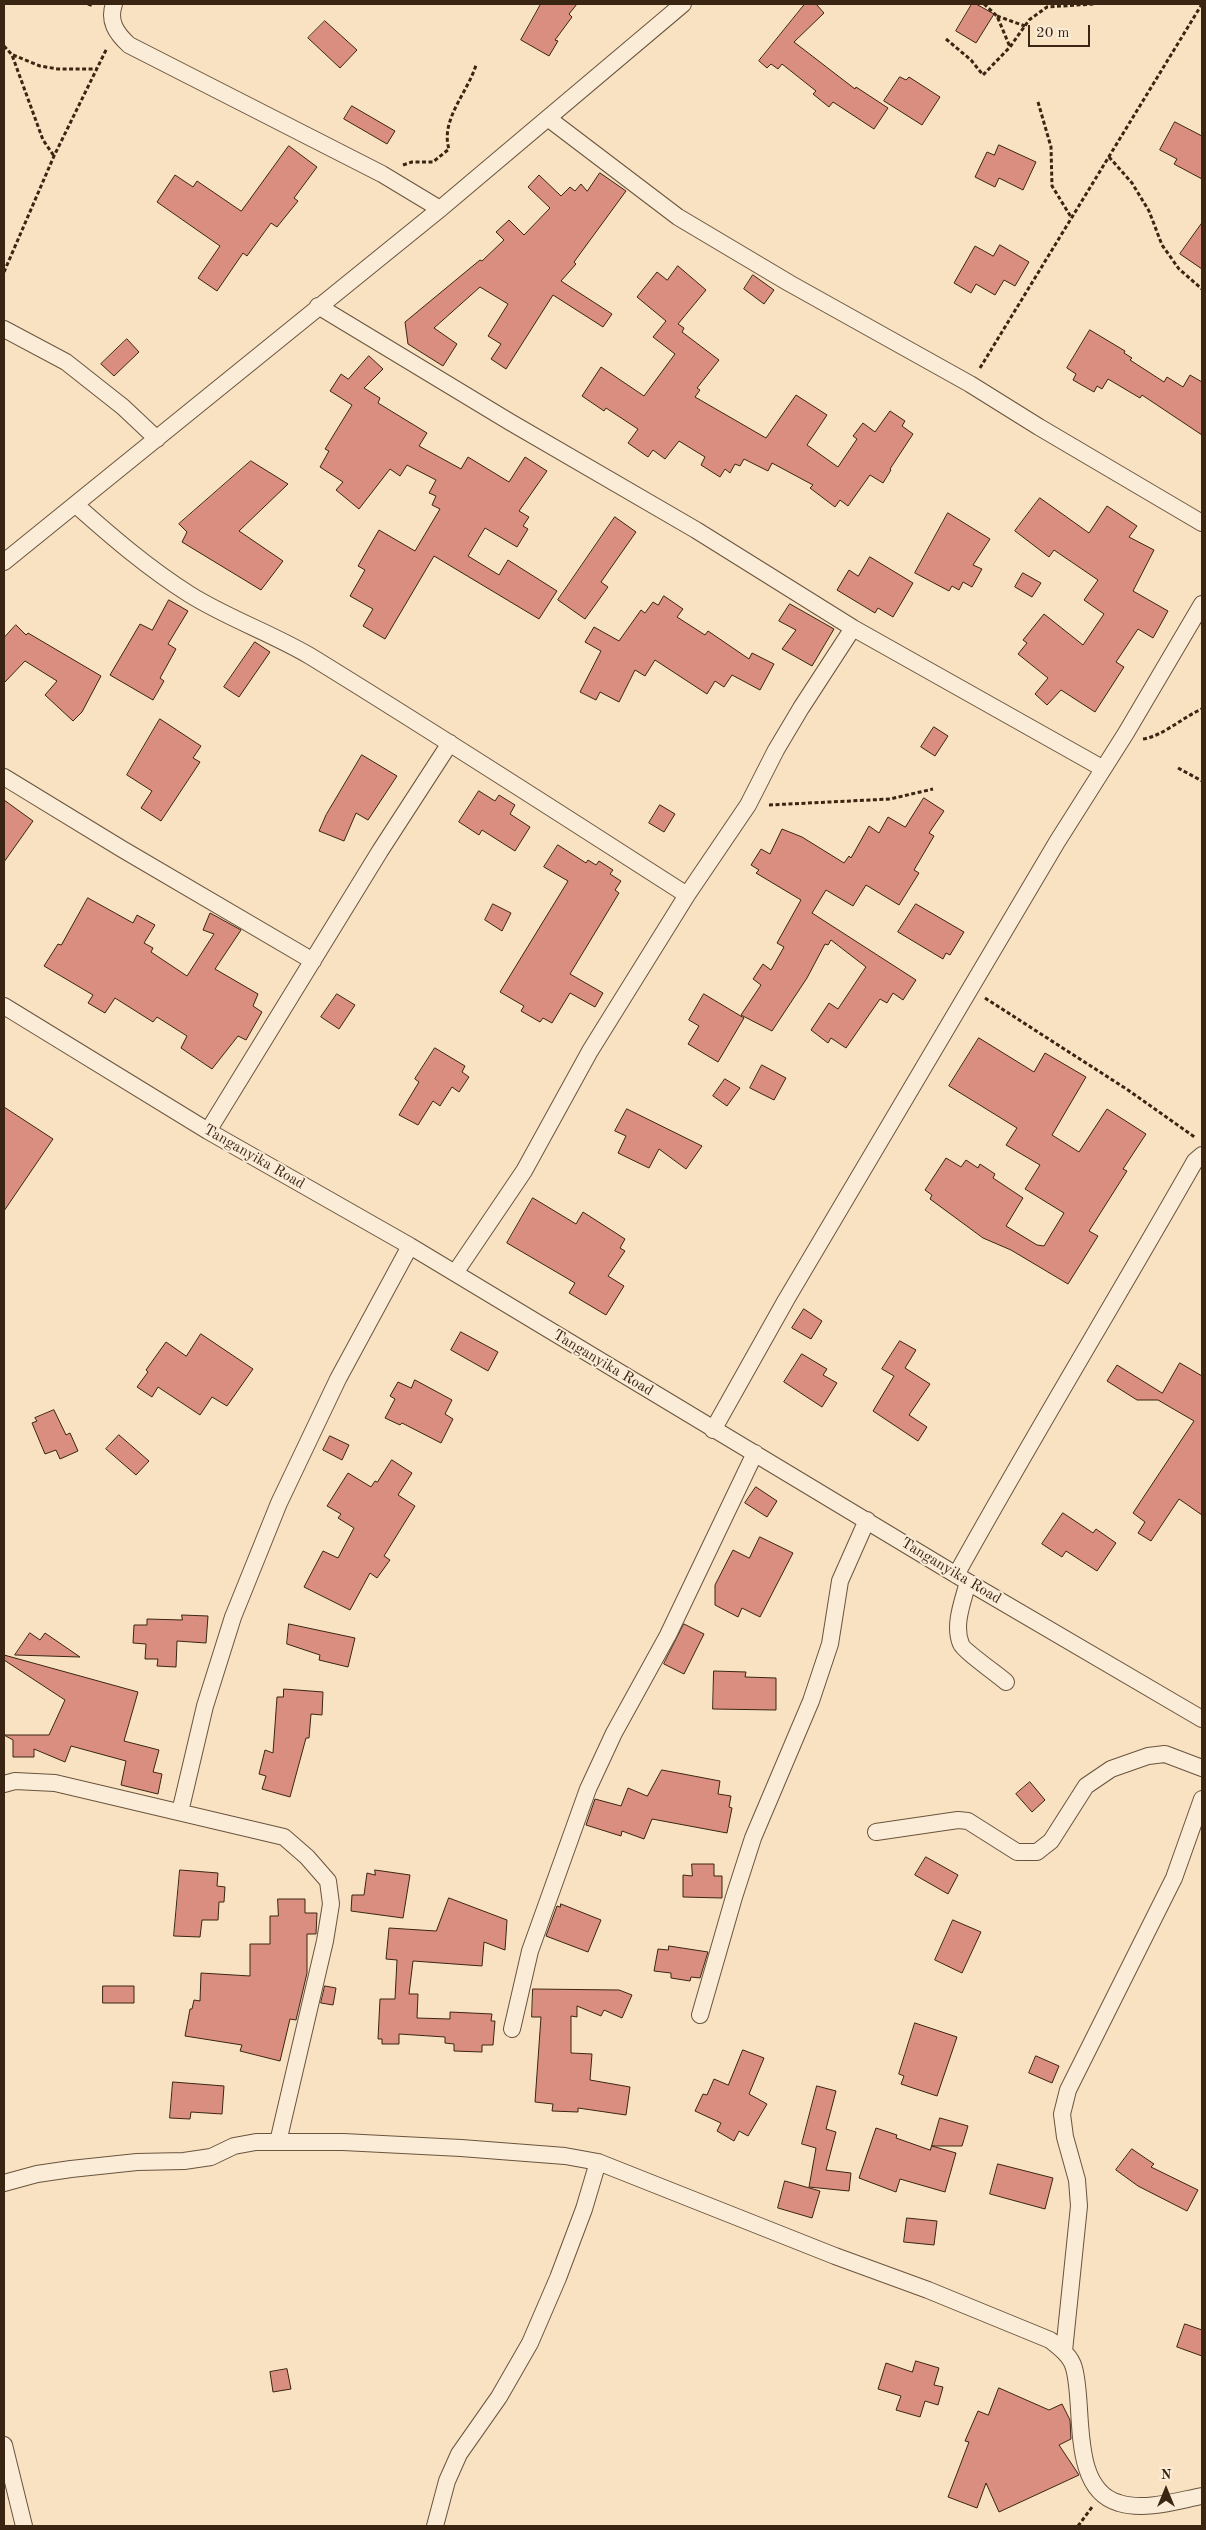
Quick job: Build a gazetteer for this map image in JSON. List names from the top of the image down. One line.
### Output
{"streets":{"street":["Tanganyika Road"]},"scale_bar":"20 m","north":"top"}
